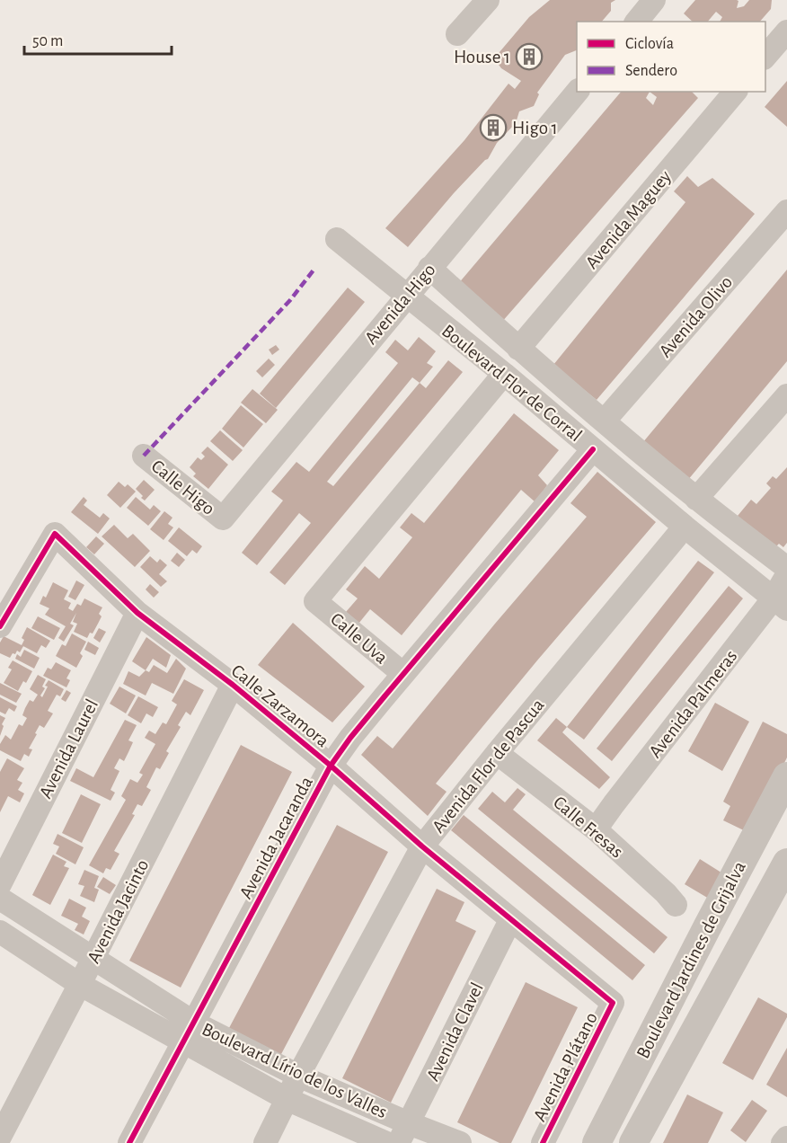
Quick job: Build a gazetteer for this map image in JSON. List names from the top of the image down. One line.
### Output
{"streets":{"street":["Avenida Maguey","Avenida Higo","Avenida Olivo","Boulevard Flor de Corral","Calle Higo","Calle Uva","Avenida Palmeras","Calle Zarzamora","Avenida Laurel","Avenida Flor de Pascua","Calle Fresas","Avenida Jacaranda","Avenida Jacinto","Boulevard Jardines de Grijalva","Avenida Clavel","Avenida Plátano","Boulevard Lírio de los Valles"]},"crossings":[["Avenida Maguey","Boulevard Flor de Corral"],["Avenida Higo","Boulevard Flor de Corral"],["Avenida Higo","Calle Higo"],["Avenida Olivo","Boulevard Flor de Corral"],["Boulevard Flor de Corral","Calle Uva"],["Boulevard Flor de Corral","Avenida Palmeras"],["Boulevard Flor de Corral","Avenida Flor de Pascua"],["Boulevard Flor de Corral","Avenida Jacaranda"],["Calle Uva","Avenida Jacaranda"],["Avenida Palmeras","Calle Fresas"],["Calle Zarzamora","Avenida Laurel"],["Calle Zarzamora","Avenida Flor de Pascua"],["Calle Zarzamora","Avenida Jacaranda"],["Calle Zarzamora","Avenida Jacinto"],["Calle Zarzamora","Avenida Clavel"],["Calle Zarzamora","Avenida Plátano"],["Avenida Flor de Pascua","Calle Fresas"],["Avenida Flor de Pascua","Boulevard Lírio de los Valles"],["Avenida Jacaranda","Boulevard Lírio de los Valles"],["Avenida Jacinto","Boulevard Lírio de los Valles"],["Avenida Clavel","Boulevard Lírio de los Valles"]],"places":{"building":["House 1","Higo 1"]},"legend":["Ciclovía","Sendero"],"scale_bar":"50 m"}
